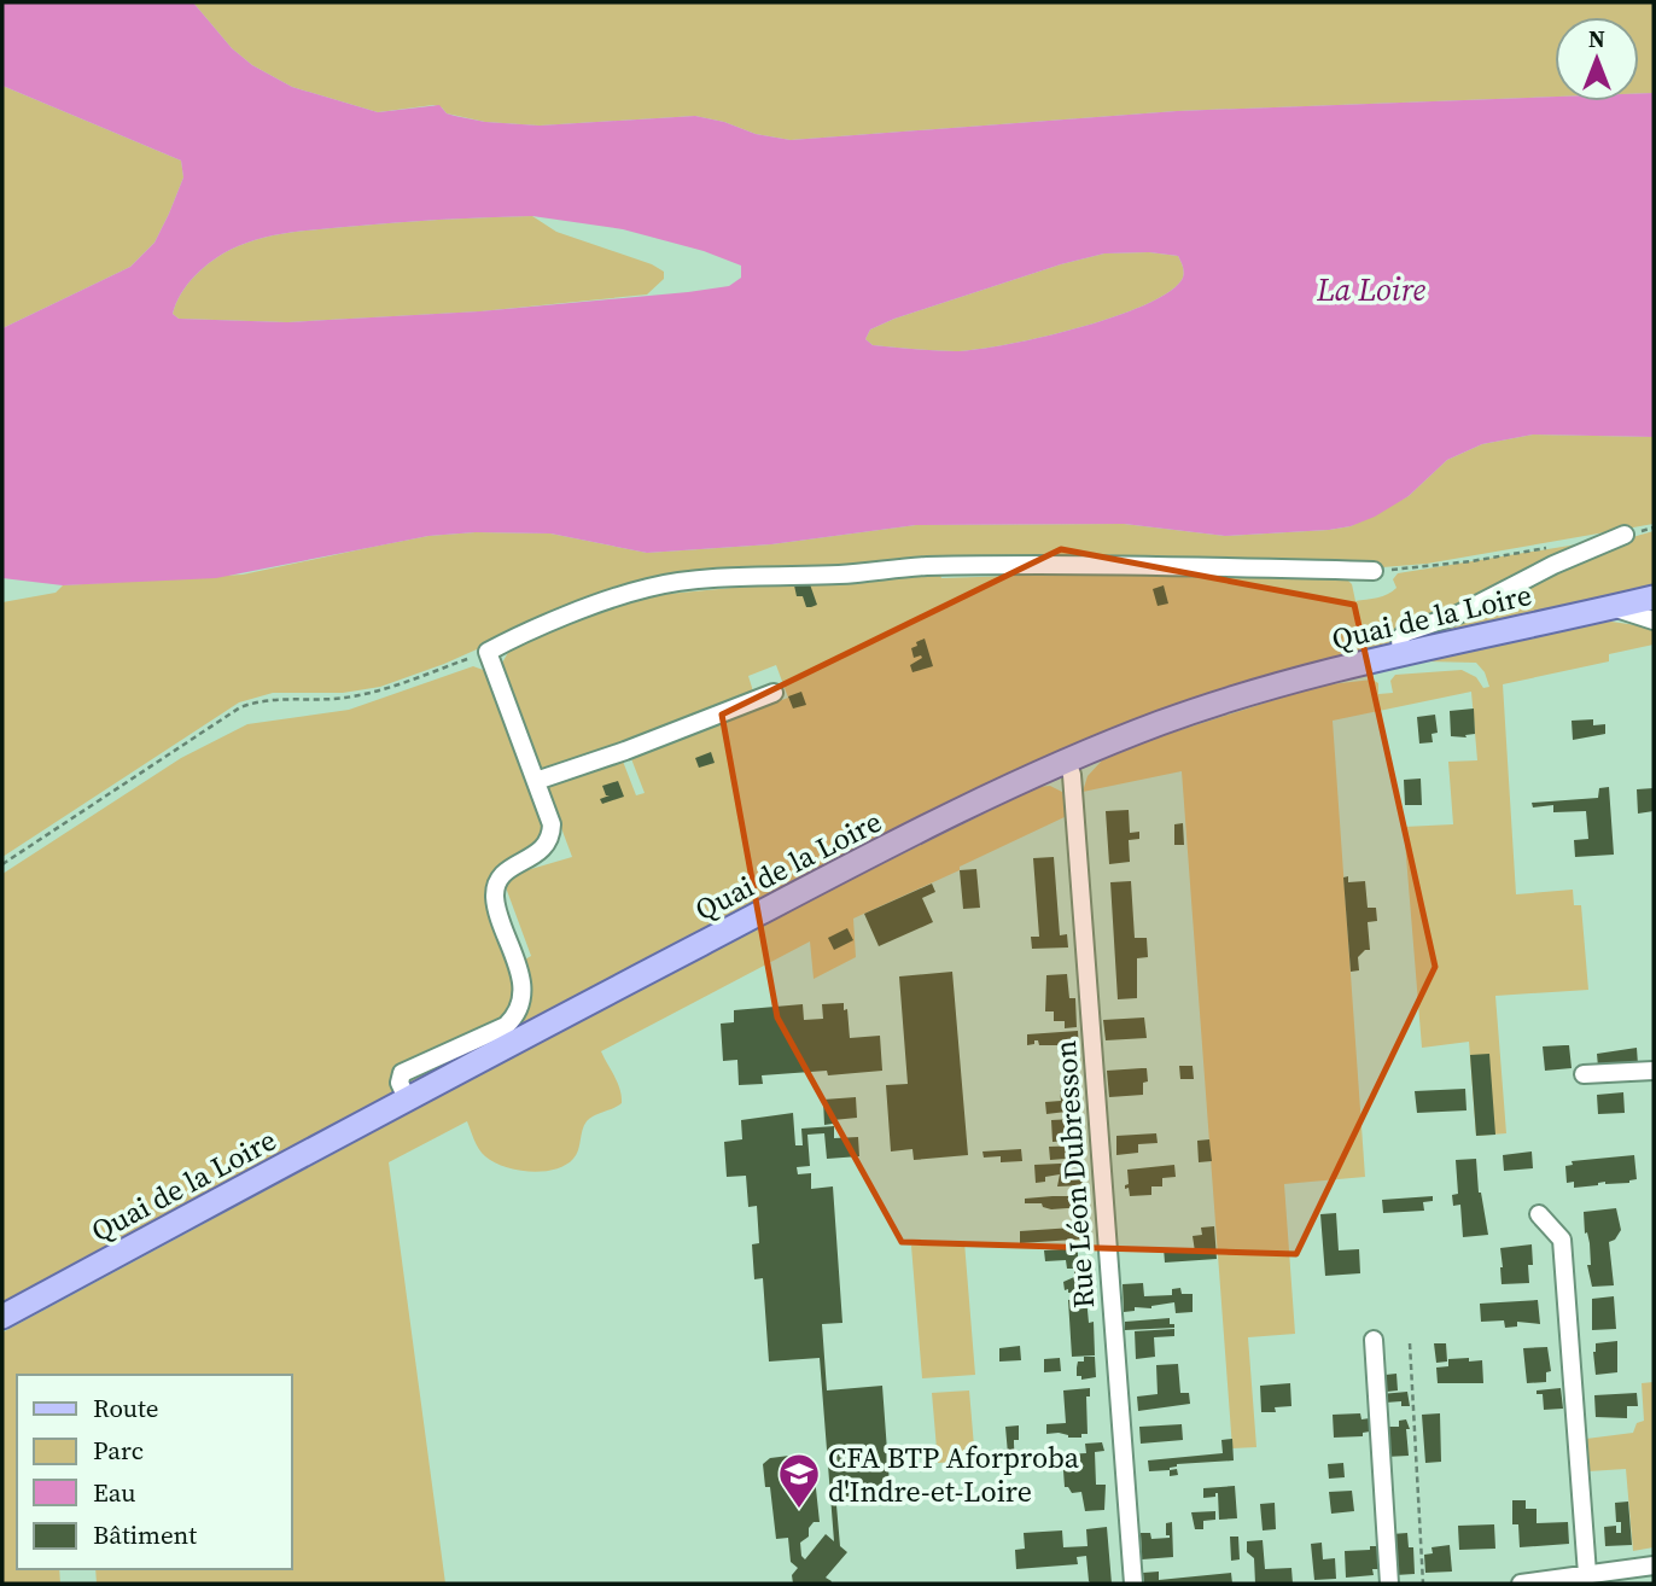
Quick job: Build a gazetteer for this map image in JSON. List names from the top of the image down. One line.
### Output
{"streets":{"main road":["Quai de la Loire"],"street":["Rue Léon Dubresson"]},"crossings":[["Quai de la Loire","Rue Léon Dubresson"]],"water":["La Loire"],"places":{"school or university":["CFA BTP Aforproba d'Indre-et-Loire"]},"legend":["Route","Parc","Eau","Bâtiment"],"north":"top"}
